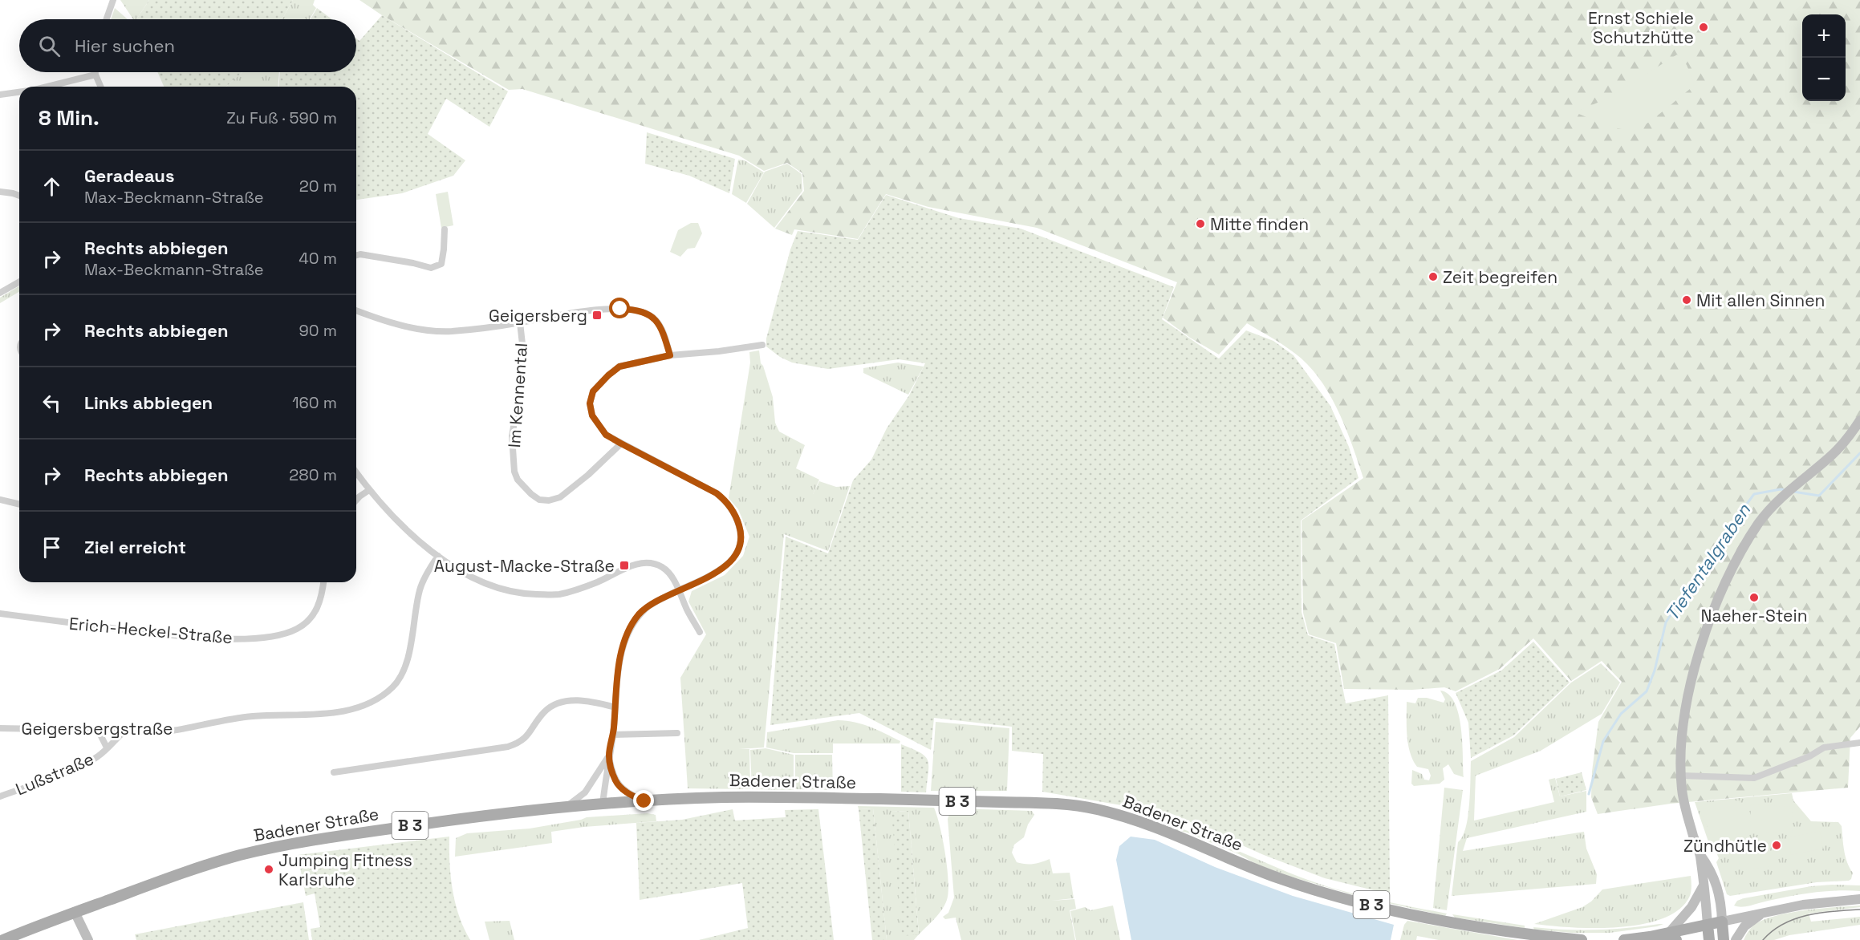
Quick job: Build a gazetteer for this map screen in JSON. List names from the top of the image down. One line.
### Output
{"streets":{"main road":["Badener Straße","B 3"],"street":["Im Kennental","Erich-Heckel-Straße","Geigersbergstraße","Lußstraße"]},"crossings":[["Geigersbergstraße","Lußstraße"]],"water":["Tiefentalgraben"],"places":{"other":["Ernst Schiele Schutzhütte","Mitte finden","Zeit begreifen","Mit allen Sinnen","Naeher-Stein","Zündhütle","Jumping Fitness Karlsruhe"],"transit":["Geigersberg","August-Macke-Straße"]},"page":{"map_buttons":["+","−"],"search":"Hier suchen","heading":["8 Min.","Zu Fuß · 590 m"],"list":[["Geradeaus","Max-Beckmann-Straße","20 m"],["Rechts abbiegen","Max-Beckmann-Straße","40 m"],["Rechts abbiegen","90 m"],["Links abbiegen","160 m"],["Rechts abbiegen","280 m"],"Ziel erreicht"]}}
